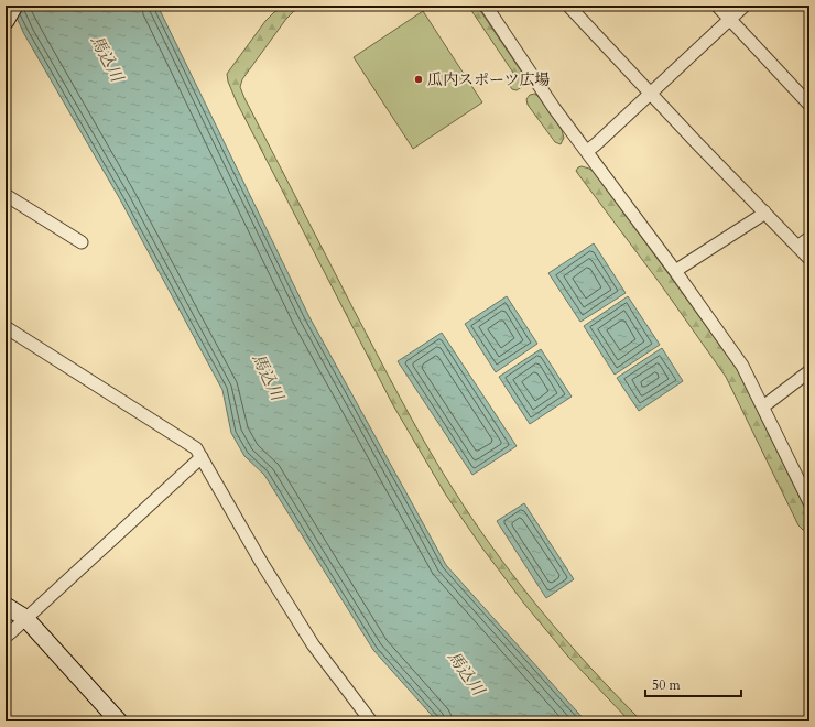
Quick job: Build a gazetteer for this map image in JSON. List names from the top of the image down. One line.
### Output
{"water":["馬込川"],"places":["瓜内スポーツ広場"],"scale_bar":"50 m"}
